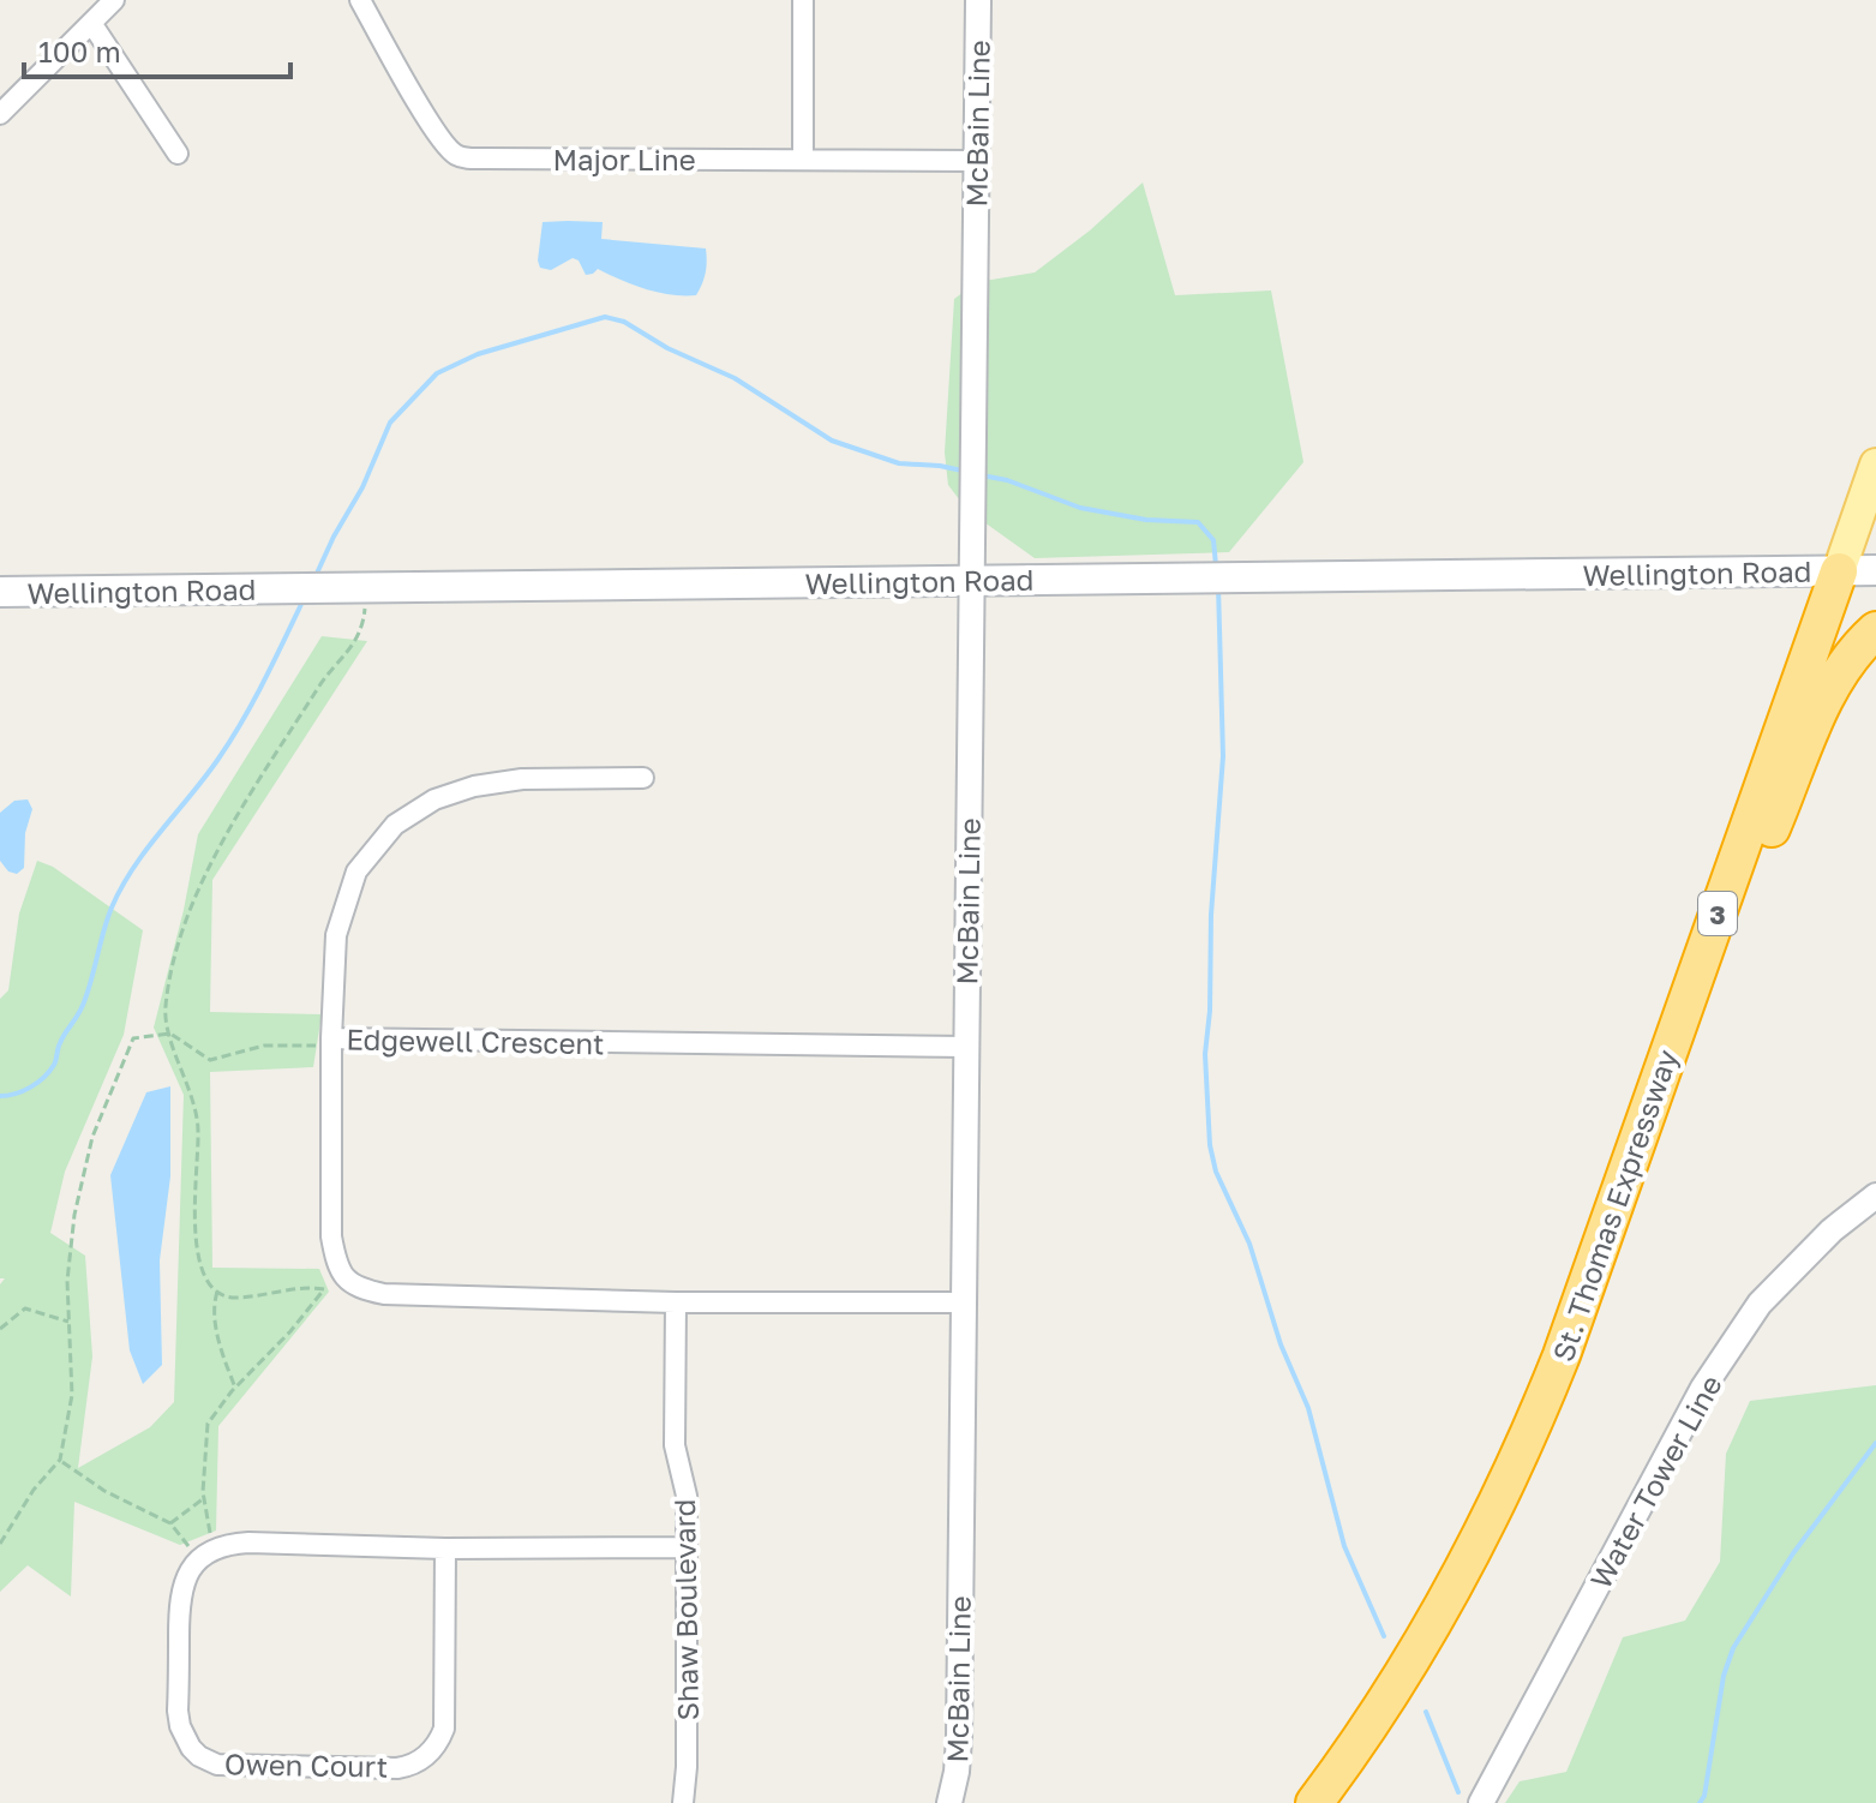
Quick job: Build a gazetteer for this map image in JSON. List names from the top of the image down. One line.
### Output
{"streets":{"highway":["3","St. Thomas Expressway"],"main road":["Wellington Road"],"street":["McBain Line","Major Line","Edgewell Crescent","Water Tower Line","Shaw Boulevard","Owen Court"]},"crossings":[["McBain Line","Major Line"],["McBain Line","Wellington Road"],["McBain Line","Edgewell Crescent"],["Wellington Road","3"],["Wellington Road","St. Thomas Expressway"],["3","St. Thomas Expressway"]],"scale_bar":"100 m"}
